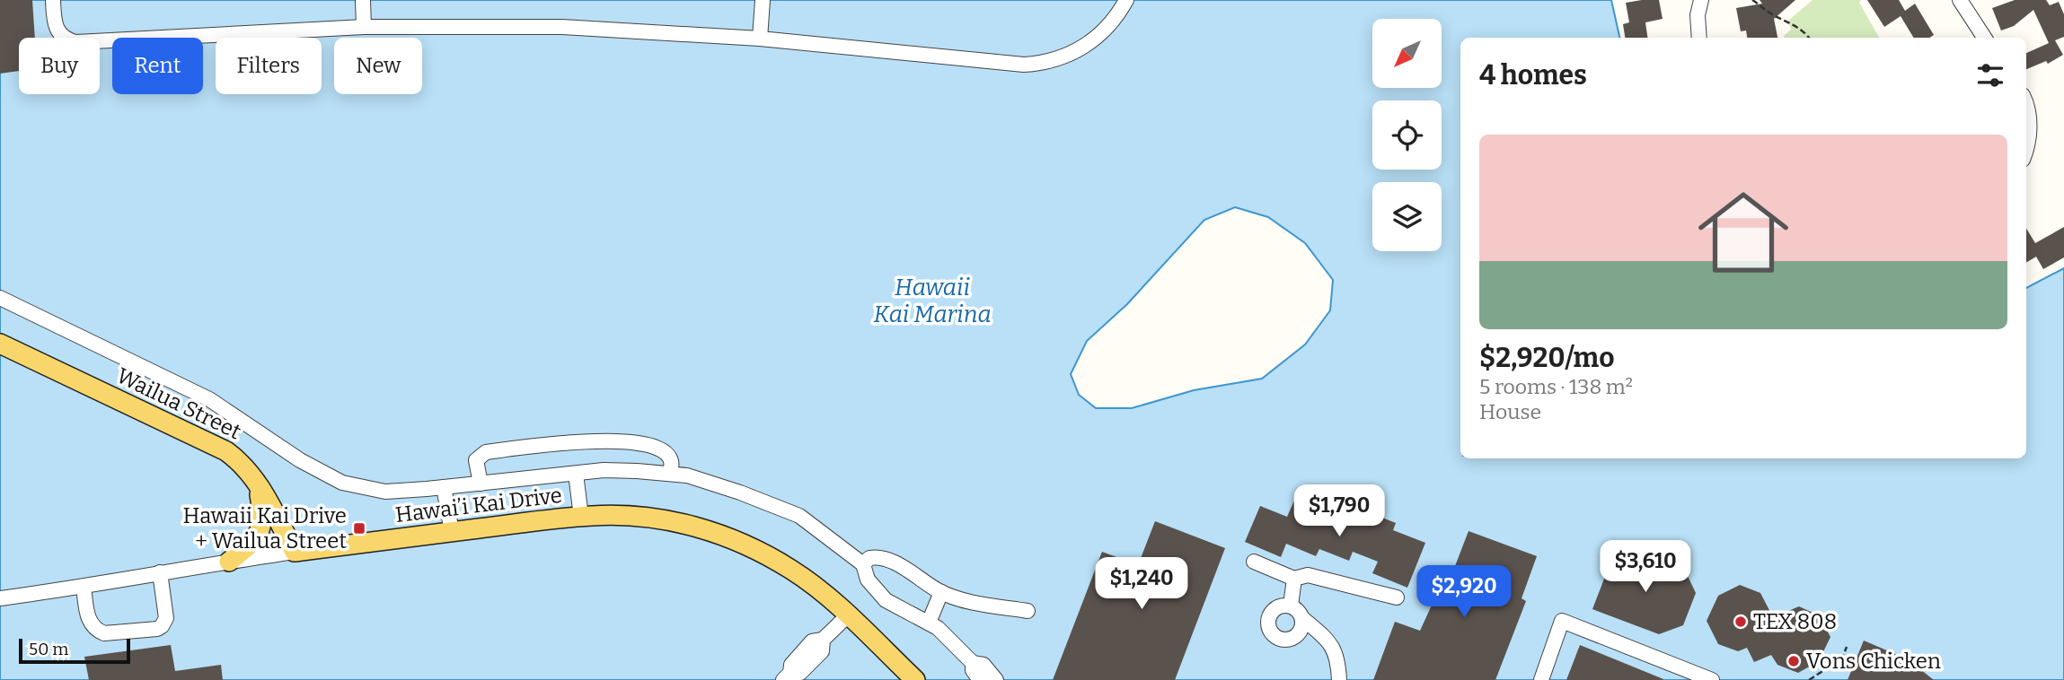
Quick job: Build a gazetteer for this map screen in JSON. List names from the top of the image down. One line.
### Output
{"streets":{"main road":["Wailua Street","Hawai’i Kai Drive"]},"crossings":[["Wailua Street","Hawai’i Kai Drive"]],"water":["Hawaii Kai Marina"],"places":{"transit":["Hawaii Kai Drive + Wailua Street"],"other":["TEX 808","Vons Chicken"]},"scale_bar":"50 m","north":"bottom left","page":{"chip":["Buy","Rent","Filters","New"],"heading":"4 homes","list":[{"name":"$2,920/mo","note":"5 rooms · 138 m² · House"}],"price":["$1,790","$3,610","$1,240","$2,920"],"scale":"50 m"}}
